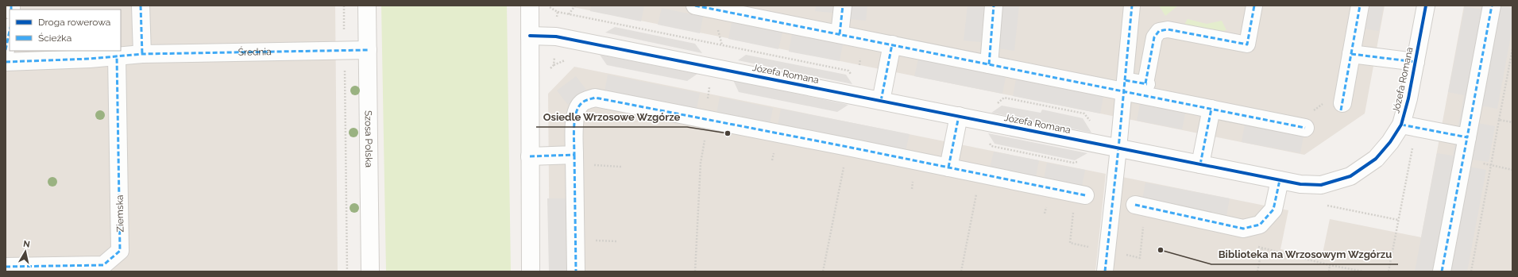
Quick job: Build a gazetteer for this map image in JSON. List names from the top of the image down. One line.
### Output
{"streets":{"street":["Średnia","Józefa Romana","Szosa Polska","Ziemska"]},"crossings":[["Średnia","Szosa Polska"],["Średnia","Ziemska"]],"places":["Osiedle Wrzosowe Wzgórze","Biblioteka na Wrzosowym Wzgórzu"],"legend":["Droga rowerowa","Ścieżka"],"north":"top"}
